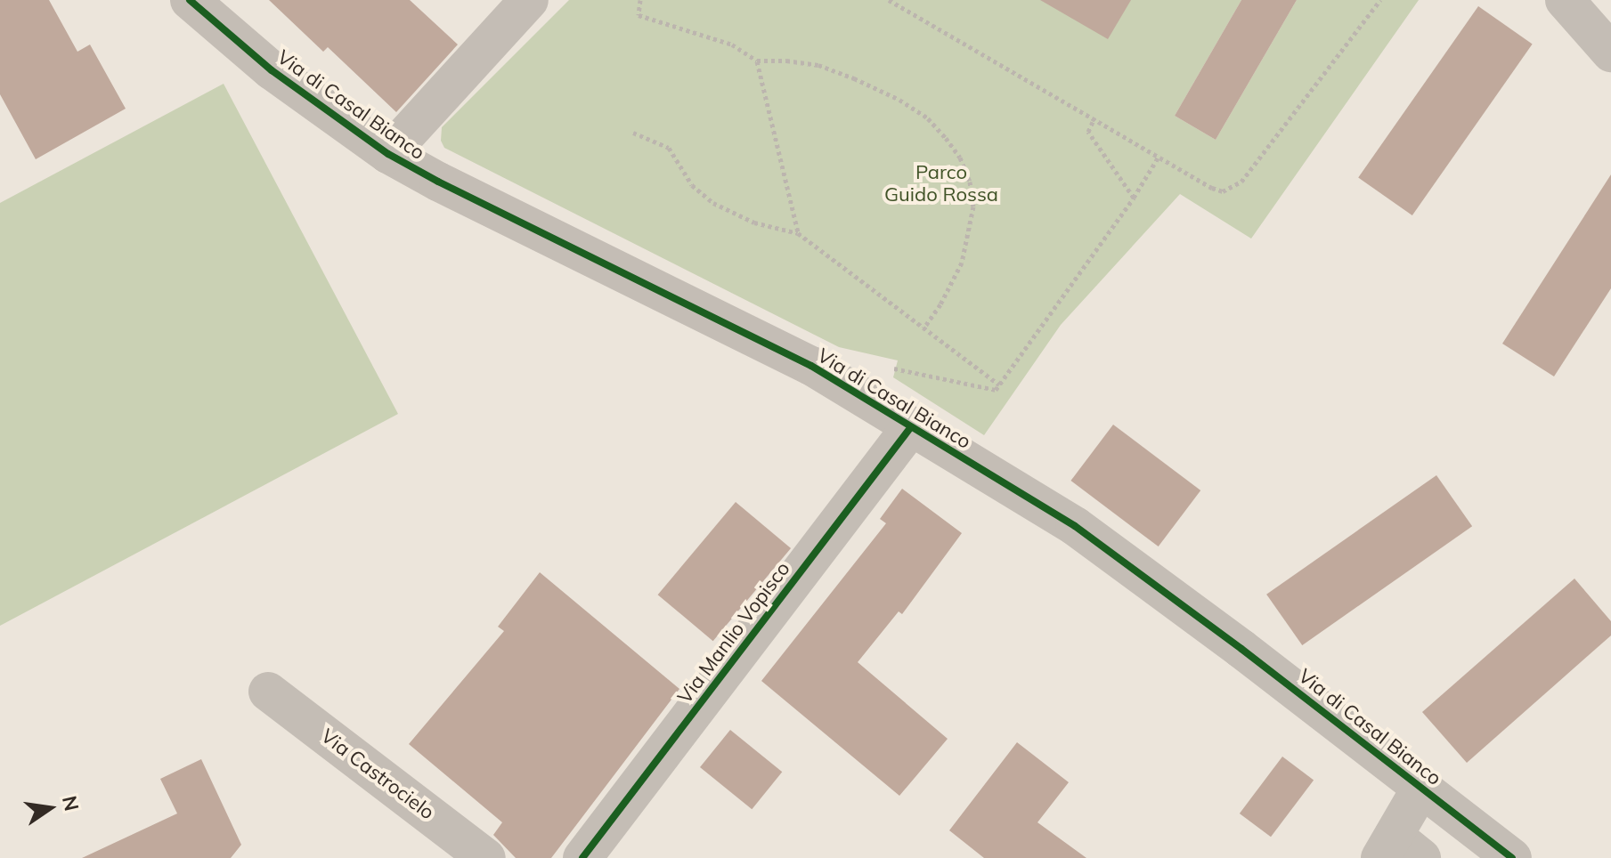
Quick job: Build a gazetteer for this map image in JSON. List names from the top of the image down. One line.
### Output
{"streets":{"street":["Via di Casal Bianco","Via Manlio Vopisco","Via Castrocielo"]},"crossings":[["Via di Casal Bianco","Via Manlio Vopisco"]],"parks":["Parco Guido Rossa"],"north":"right"}
